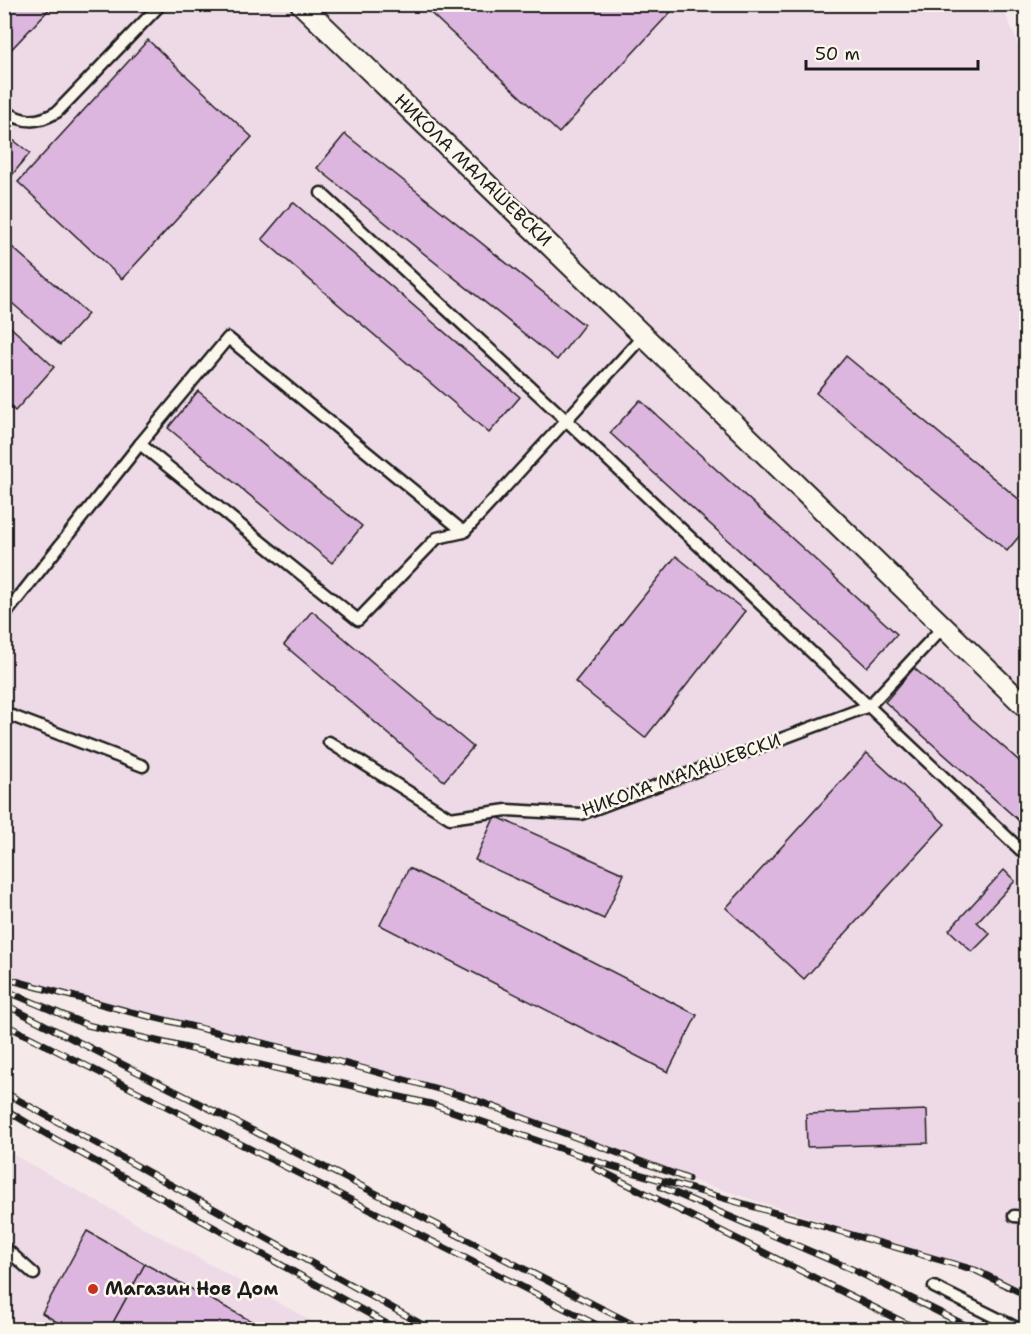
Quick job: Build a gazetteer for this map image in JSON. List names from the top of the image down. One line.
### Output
{"streets":{"street":["НИКОЛА МАЛАШЕВСКИ"]},"places":["Магазин Нов Дом"],"scale_bar":"50 m"}
